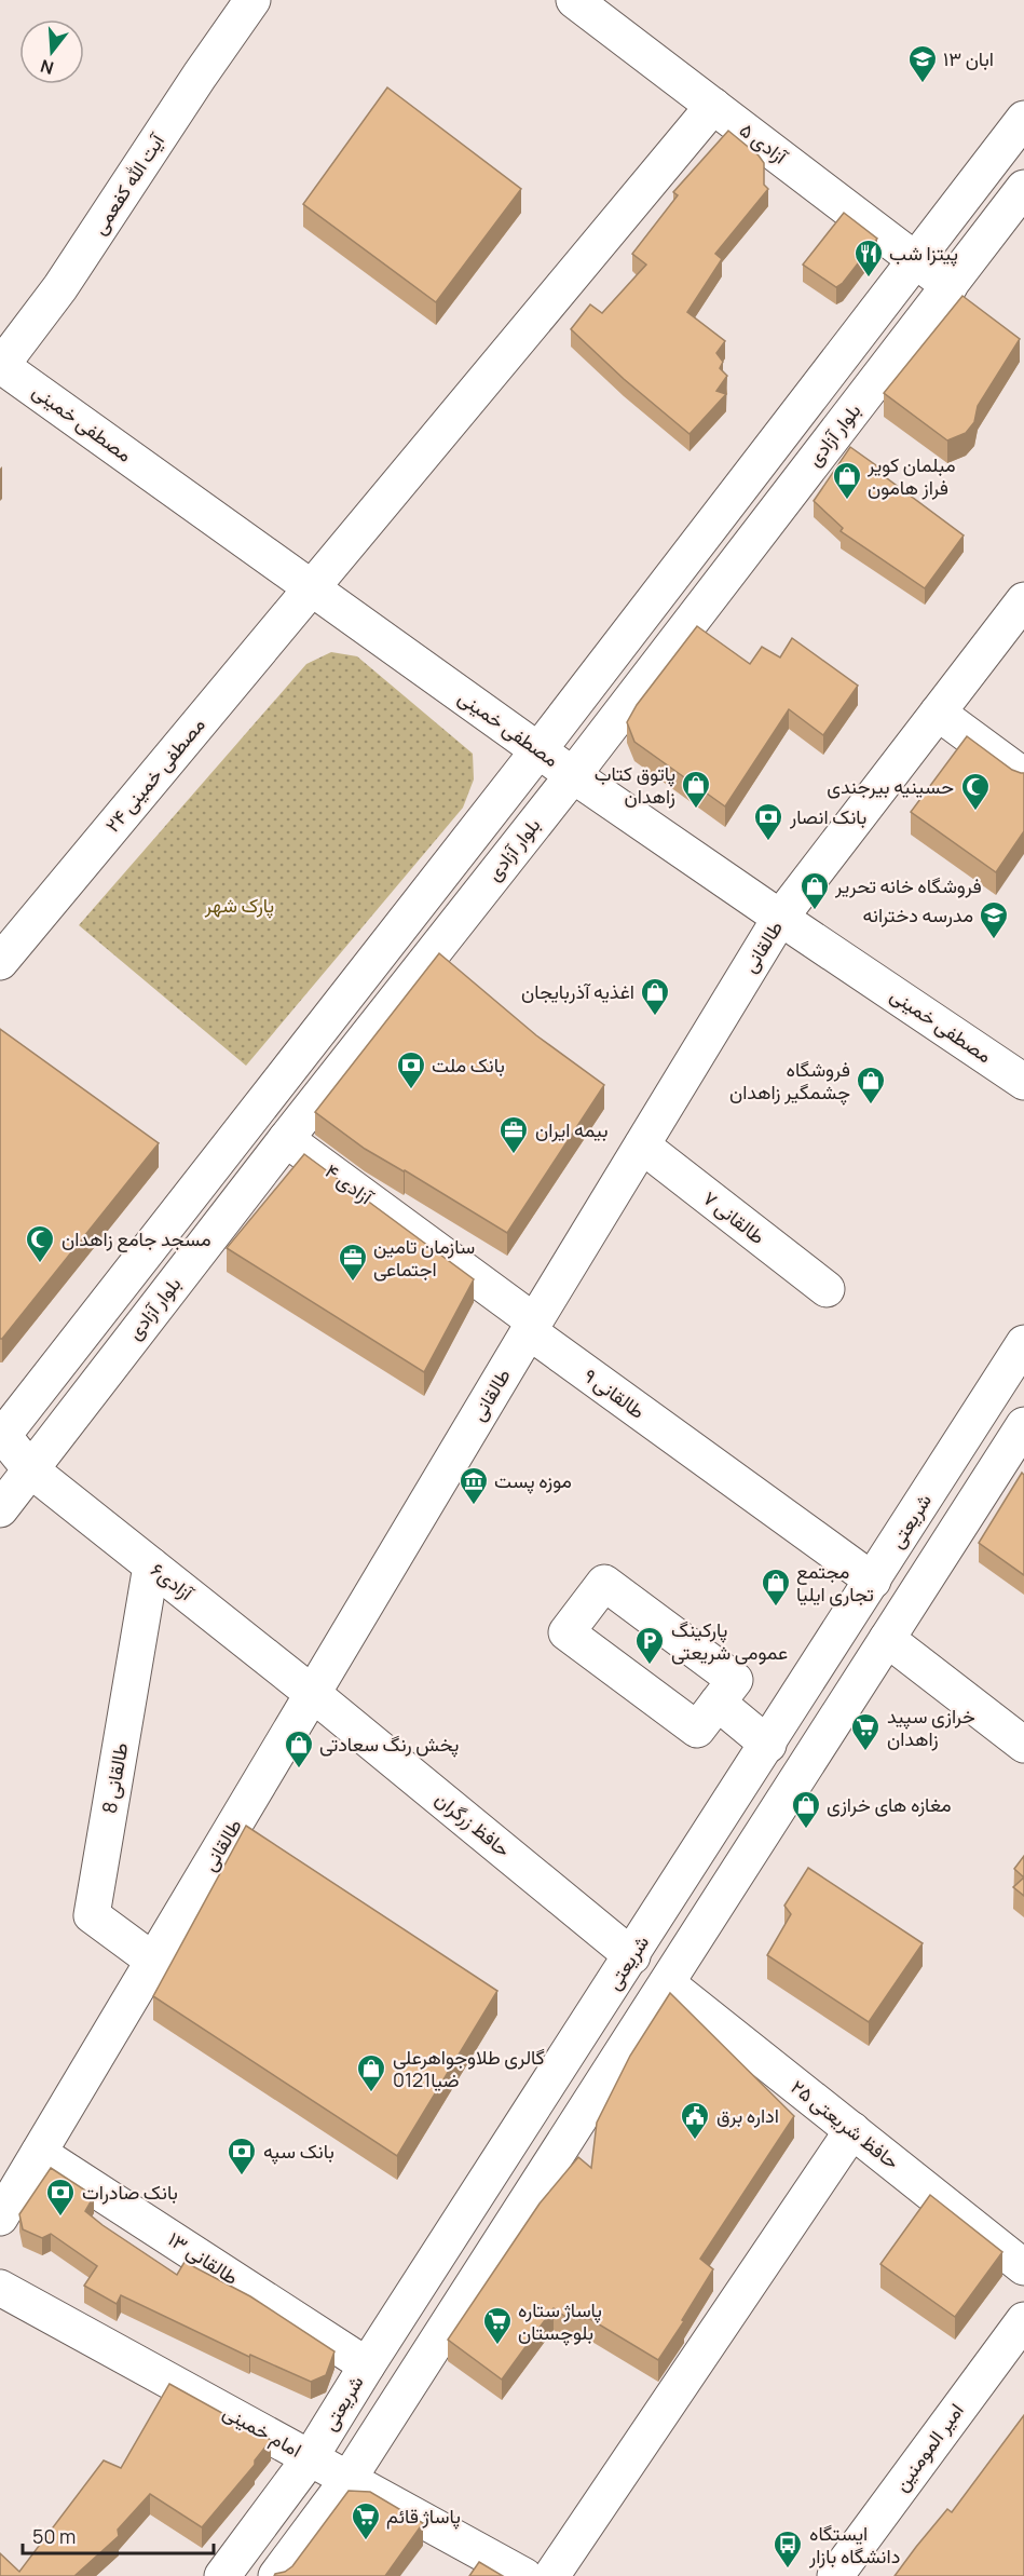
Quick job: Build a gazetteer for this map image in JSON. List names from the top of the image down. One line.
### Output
{"streets":{"main road":["آزادی ۵","آیت الله کفعمی","مصطفی خمینی","بلوار آزادی","مصطفی خمینی ۲۴","طالقانی","آزادی ۴","طالقانی ۷","طالقانی ۹","شریعتی","آزادی۶","طالقانی 8","حافظ زرگران","حافظ شریعتی ۲۵","طالقانی ۱۳","امام خمینی","امیر المومنین"]},"crossings":[["آزادی ۵","بلوار آزادی"],["آزادی ۵","مصطفی خمینی ۲۴"],["آیت الله کفعمی","مصطفی خمینی"],["مصطفی خمینی","بلوار آزادی"],["مصطفی خمینی","مصطفی خمینی ۲۴"],["مصطفی خمینی","طالقانی"],["بلوار آزادی","آزادی ۴"],["بلوار آزادی","آزادی۶"],["طالقانی","آزادی ۴"],["طالقانی","طالقانی ۷"],["طالقانی","طالقانی ۹"],["طالقانی","آزادی۶"],["طالقانی","طالقانی 8"],["طالقانی","حافظ زرگران"],["طالقانی","طالقانی ۱۳"],["آزادی ۴","طالقانی ۹"],["طالقانی ۹","شریعتی"],["شریعتی","حافظ زرگران"],["شریعتی","طالقانی ۱۳"],["شریعتی","امام خمینی"],["آزادی۶","طالقانی 8"],["آزادی۶","حافظ زرگران"]],"parks":["پارک شهر"],"places":{"school or university":["۱۳ ابان","مدرسه دخترانه"],"restaurant":["پیتزا شب"],"shop":["مبلمان کویر فراز هامون","پاتوق کتاب زاهدان","فروشگاه خانه تحریر","اغذیه آذربایجان","فروشگاه چشمگیر زاهدان","مجتمع تجاری ایلیا","پخش رنگ سعادتی","مغازه های خرازی","گالری طلاوجواهرعلی ضیا0121"],"mosque":["حسینیه بیرجندی","مسجد جامع زاهدان"],"bank":["بانک انصار","بانک ملت","بانک سپه","بانک صادرات"],"office":["بیمه ایران","سازمان تامین اجتماعی"],"museum":["موزه پست"],"parking":["پارکینگ عمومی شریعتی"],"supermarket":["خرازی سپید زاهدان","پاساژ ستاره بلوچستان","پاساژ قائم"],"public building":["اداره برق"],"bus stop":["ایستگاه دانشگاه بازار"]},"scale_bar":"50 m","north":"bottom"}
